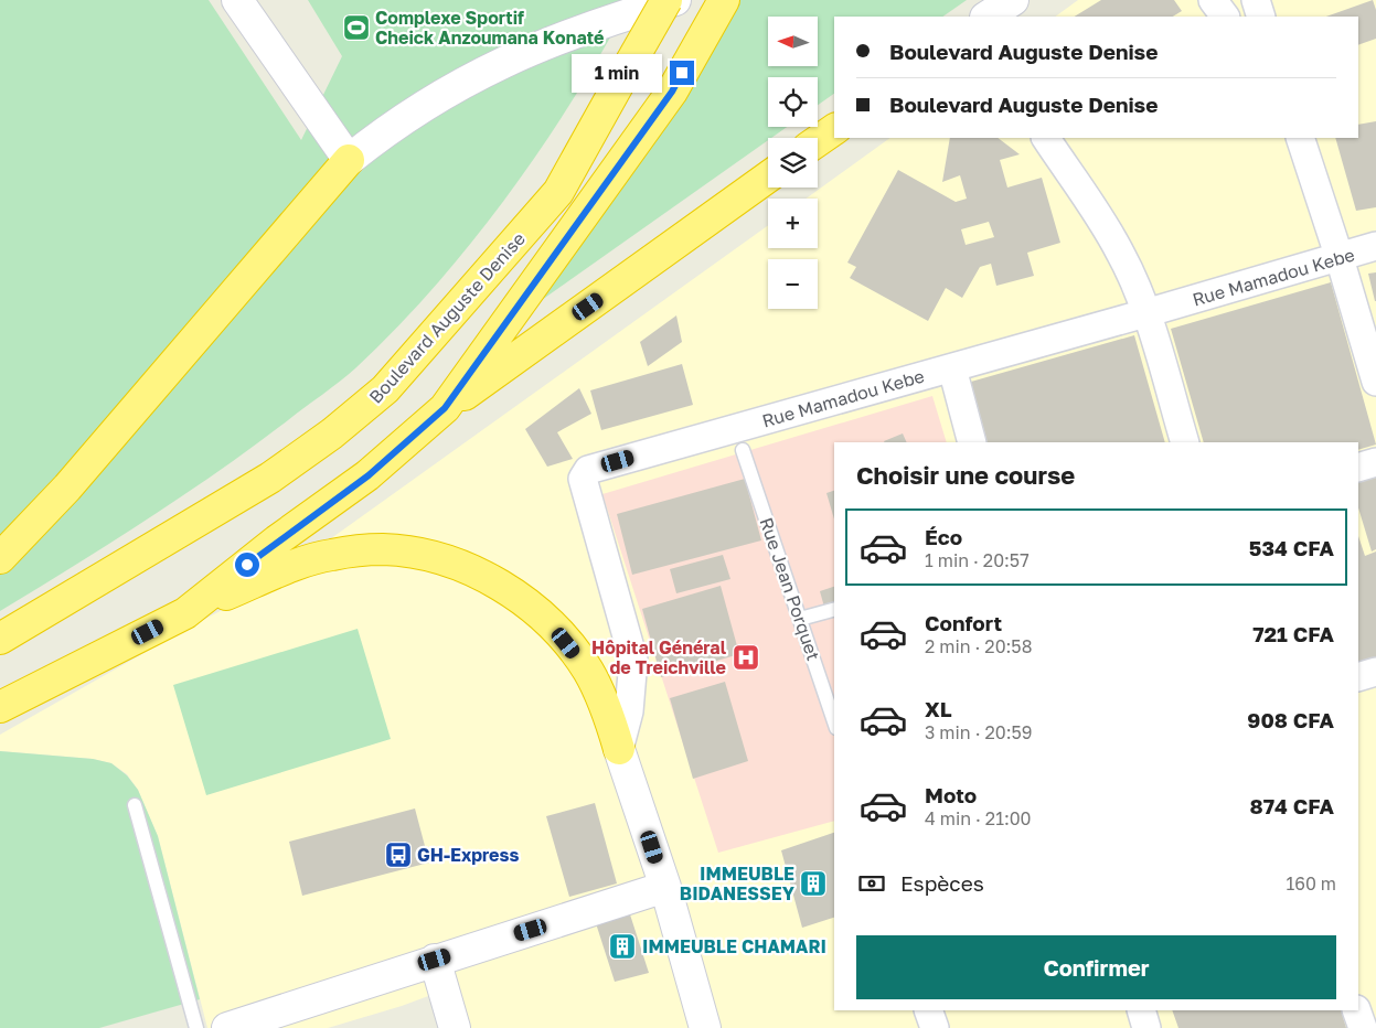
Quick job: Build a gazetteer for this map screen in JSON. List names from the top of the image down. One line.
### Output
{"streets":{"highway":["Boulevard Auguste Denise"],"street":["Rue Mamadou Kebe"],"lane":["Rue Jean Porquet"]},"places":{"sports":["Complexe Sportif Cheick Anzoumana Konaté"],"hospital":["Hôpital Général de Treichville"],"bus stop":["GH-Express"],"building":["IMMEUBLE BIDANESSEY","IMMEUBLE CHAMARI"]},"north":"left","page":{"map_buttons":["+","−"],"banner":["Boulevard Auguste Denise","Boulevard Auguste Denise"],"bubble":"1 min","heading":"Choisir une course","list":[{"name":"Éco","note":"1 min · 20:57","value":"534 CFA"},{"name":"Confort","note":"2 min · 20:58","value":"721 CFA"},{"name":"XL","note":"3 min · 20:59","value":"908 CFA"},{"name":"Moto","note":"4 min · 21:00","value":"874 CFA"}],"pay":["Espèces","160 m"],"buttons":"Confirmer"}}
